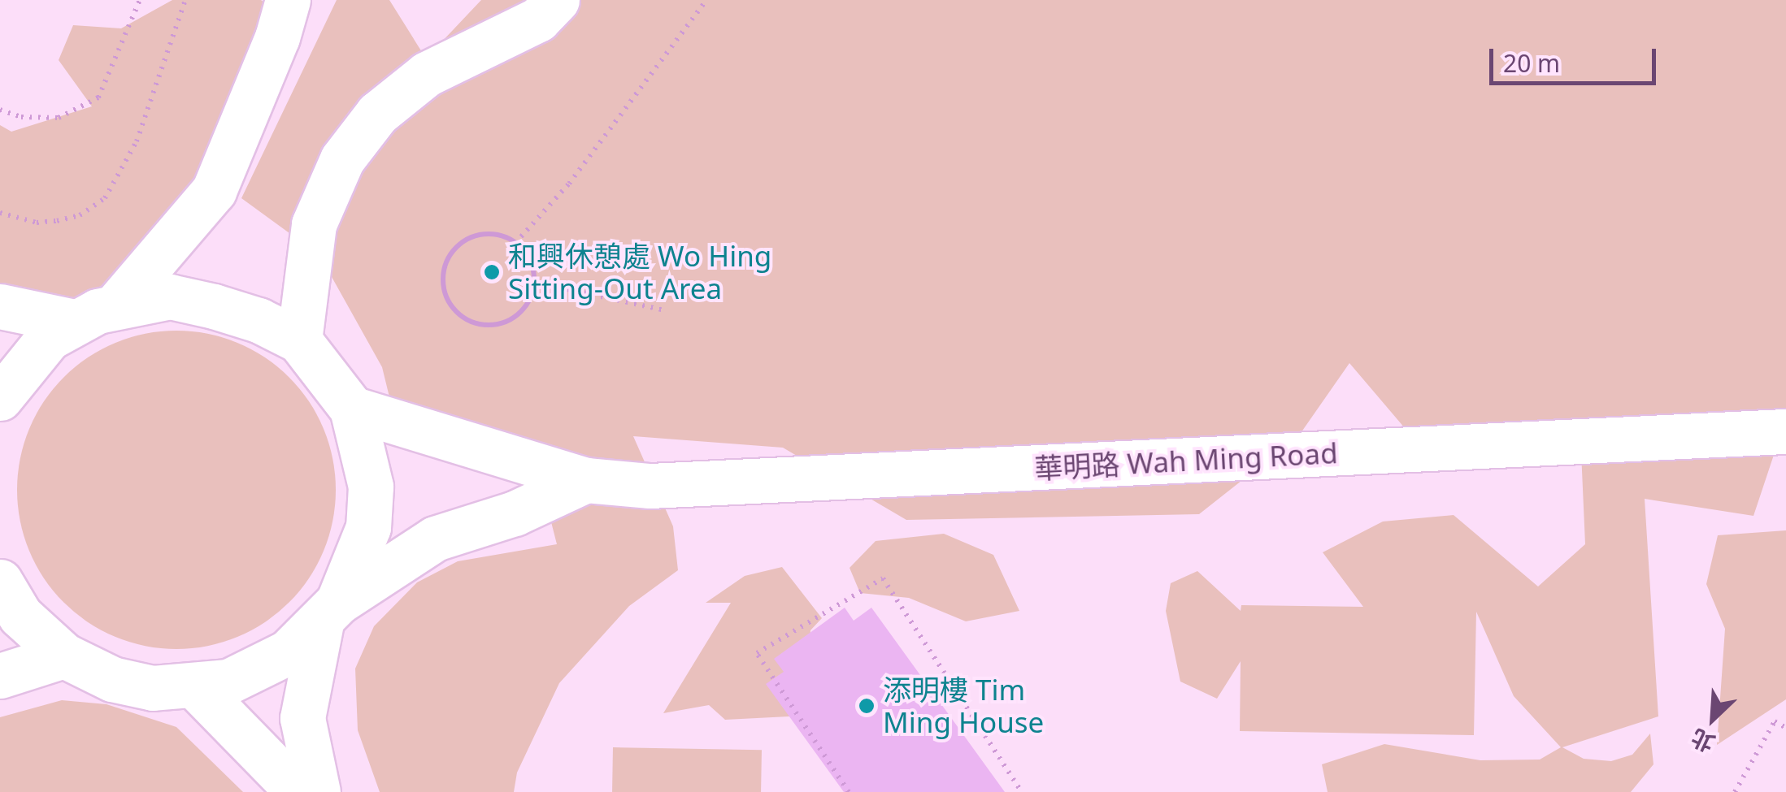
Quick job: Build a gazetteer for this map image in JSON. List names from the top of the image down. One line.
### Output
{"streets":{"street":["華明路 Wah Ming Road"]},"places":["和興休憩處 Wo Hing Sitting-Out Area","添明樓 Tim Ming House"],"scale_bar":"20 m","north":"bottom left"}
